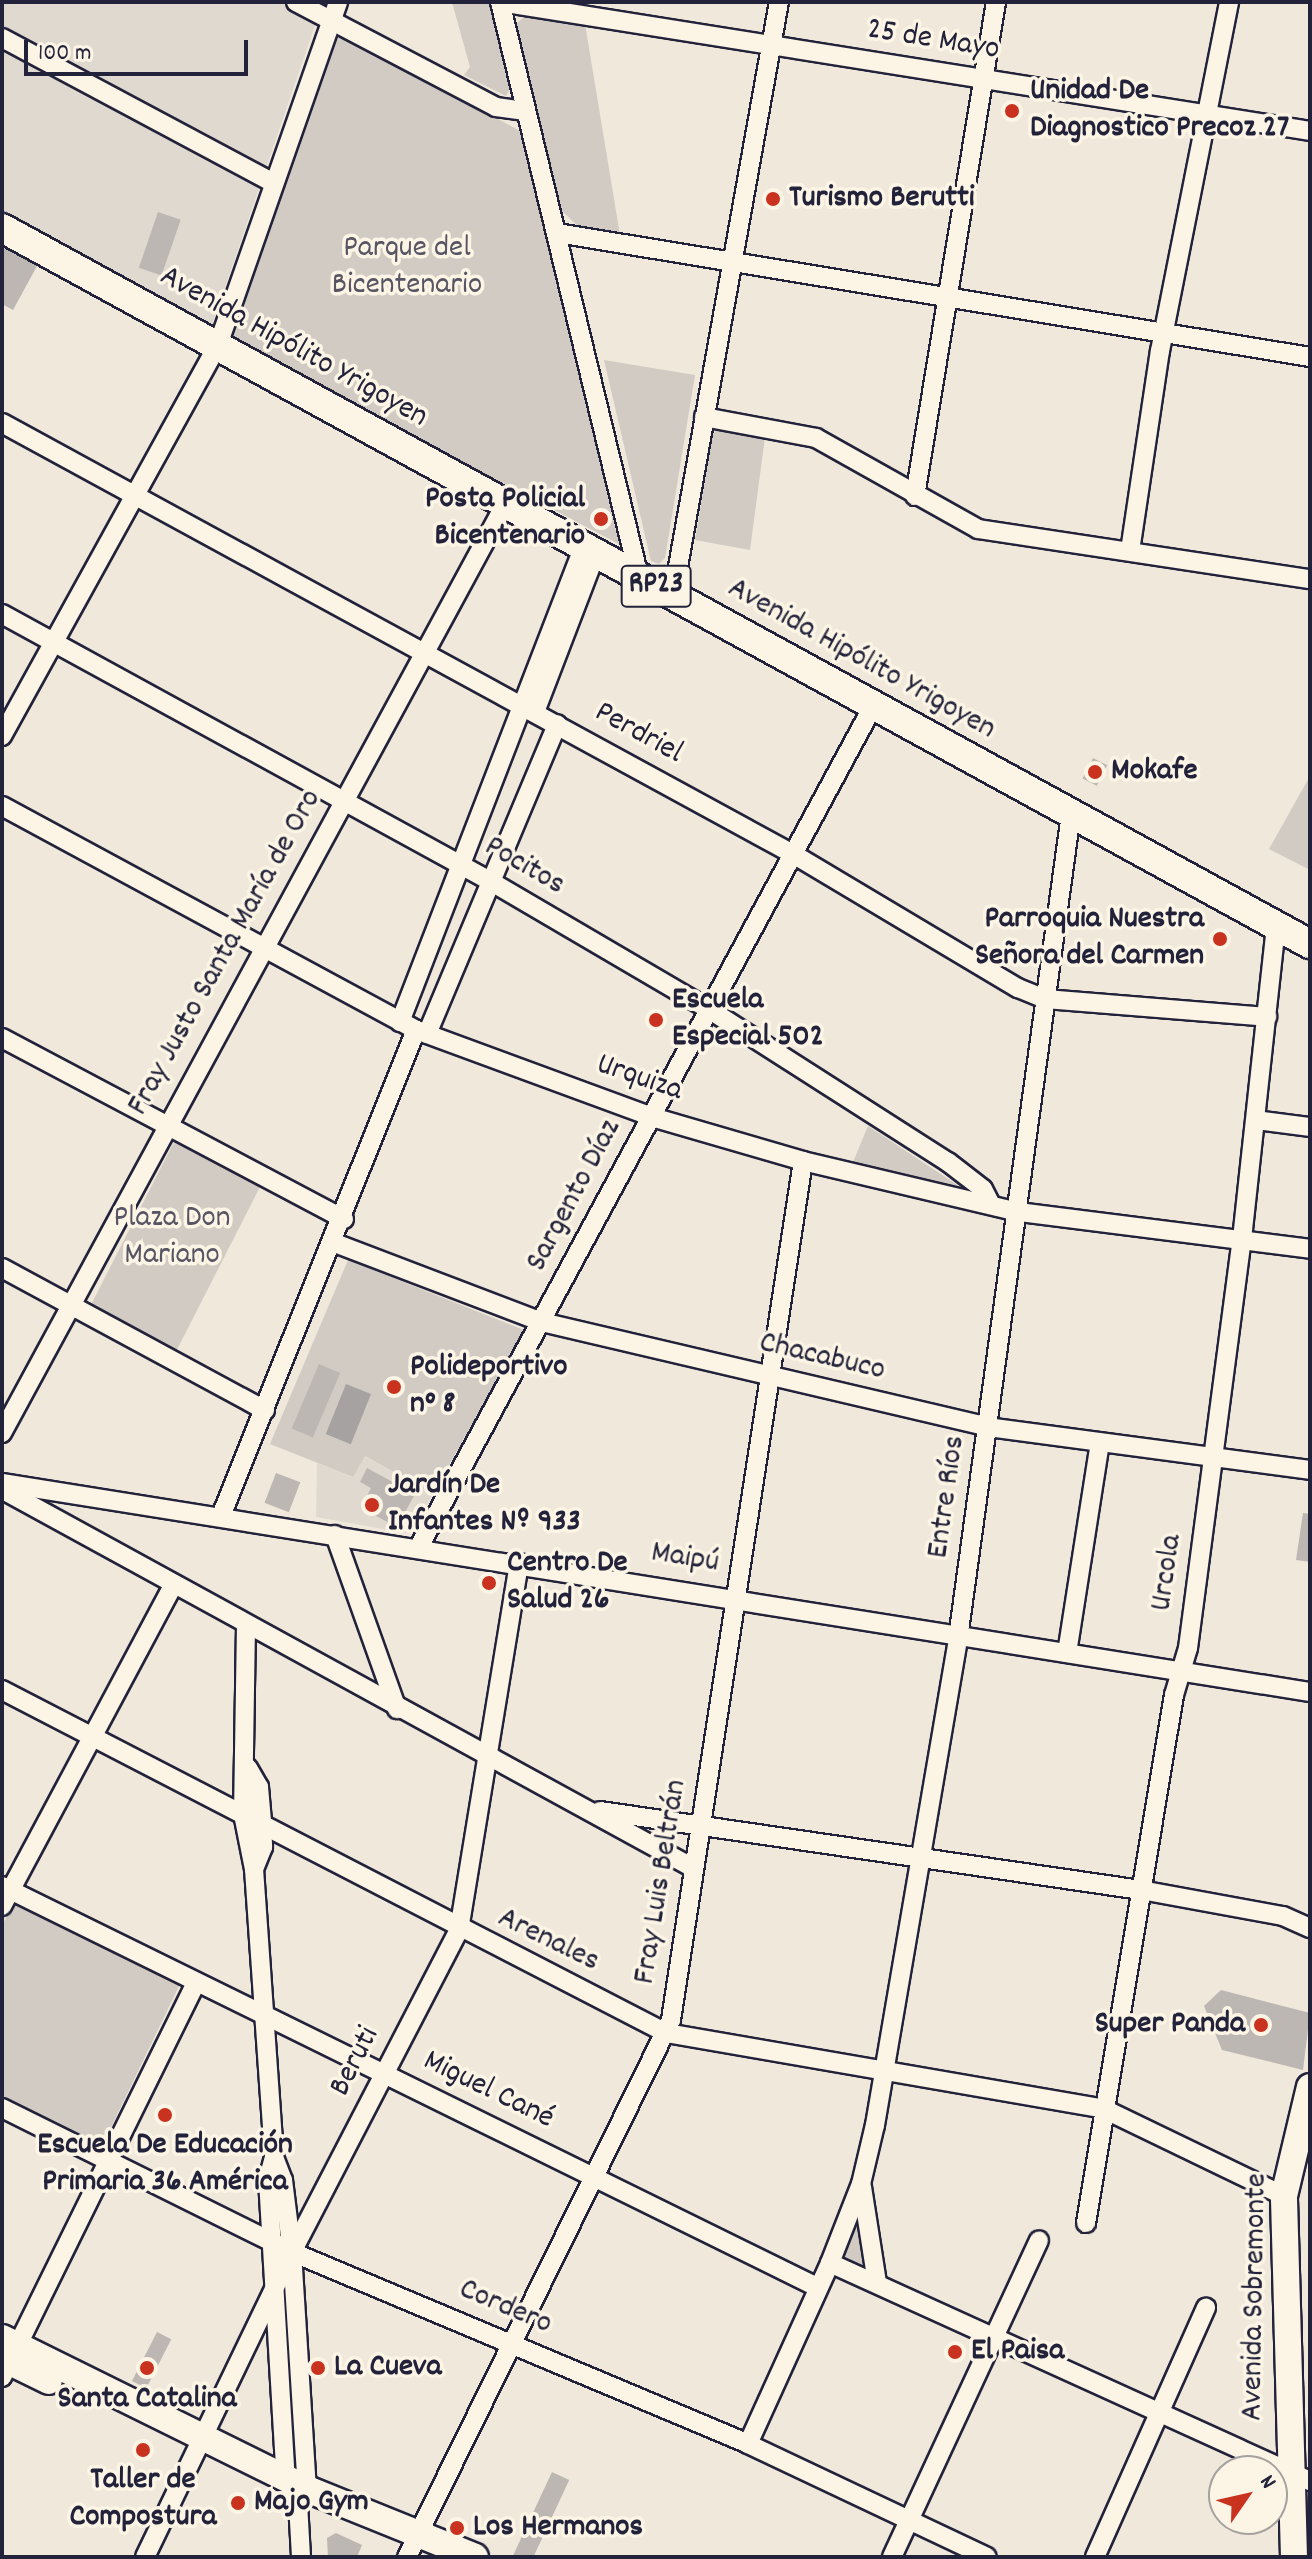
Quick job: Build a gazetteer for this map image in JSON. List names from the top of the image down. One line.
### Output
{"streets":{"main road":["Avenida Hipólito Yrigoyen","RP23","Avenida Sobremonte"],"street":["25 de Mayo","Perdriel","Pocitos","Fray Justo Santa María de Oro","Urquiza","Sargento Díaz","Chacabuco","Entre Ríos","Maipú","Urcola","Fray Luis Beltrán","Arenales","Beruti","Miguel Cané","Cordero"]},"crossings":[["Avenida Hipólito Yrigoyen","Fray Justo Santa María de Oro"],["Avenida Hipólito Yrigoyen","Sargento Díaz"],["Avenida Hipólito Yrigoyen","Entre Ríos"],["Avenida Hipólito Yrigoyen","Urcola"],["Perdriel","Fray Justo Santa María de Oro"],["Perdriel","Sargento Díaz"],["Perdriel","Entre Ríos"],["Perdriel","Urcola"],["Pocitos","Fray Justo Santa María de Oro"],["Pocitos","Urquiza"],["Pocitos","Sargento Díaz"],["Fray Justo Santa María de Oro","Urquiza"],["Urquiza","Sargento Díaz"],["Urquiza","Entre Ríos"],["Urquiza","Urcola"],["Urquiza","Fray Luis Beltrán"],["Sargento Díaz","Chacabuco"],["Sargento Díaz","Maipú"],["Chacabuco","Entre Ríos"],["Chacabuco","Urcola"],["Chacabuco","Fray Luis Beltrán"],["Entre Ríos","Maipú"],["Entre Ríos","Arenales"],["Entre Ríos","Miguel Cané"],["Entre Ríos","Cordero"],["Maipú","Urcola"],["Maipú","Fray Luis Beltrán"],["Maipú","Beruti"],["Urcola","Arenales"],["Fray Luis Beltrán","Arenales"],["Fray Luis Beltrán","Miguel Cané"],["Fray Luis Beltrán","Cordero"],["Arenales","Beruti"],["Arenales","Avenida Sobremonte"],["Beruti","Miguel Cané"],["Beruti","Cordero"]],"parks":["Parque del Bicentenario","Plaza Don Mariano"],"places":["Unidad De Diagnostico Precoz 27","Turismo Berutti","Posta Policial Bicentenario","Mokafe","Parroquia Nuestra Señora del Carmen","Escuela Especial 502","Polideportivo n° 8","Jardín De Infantes Nº 933","Centro De Salud 26","Super Panda","Escuela De Educación Primaria 36 América","El Paisa","Santa Catalina","La Cueva","Taller de Compostura","Majo Gym","Los Hermanos"],"scale_bar":"100 m","north":"top right"}
